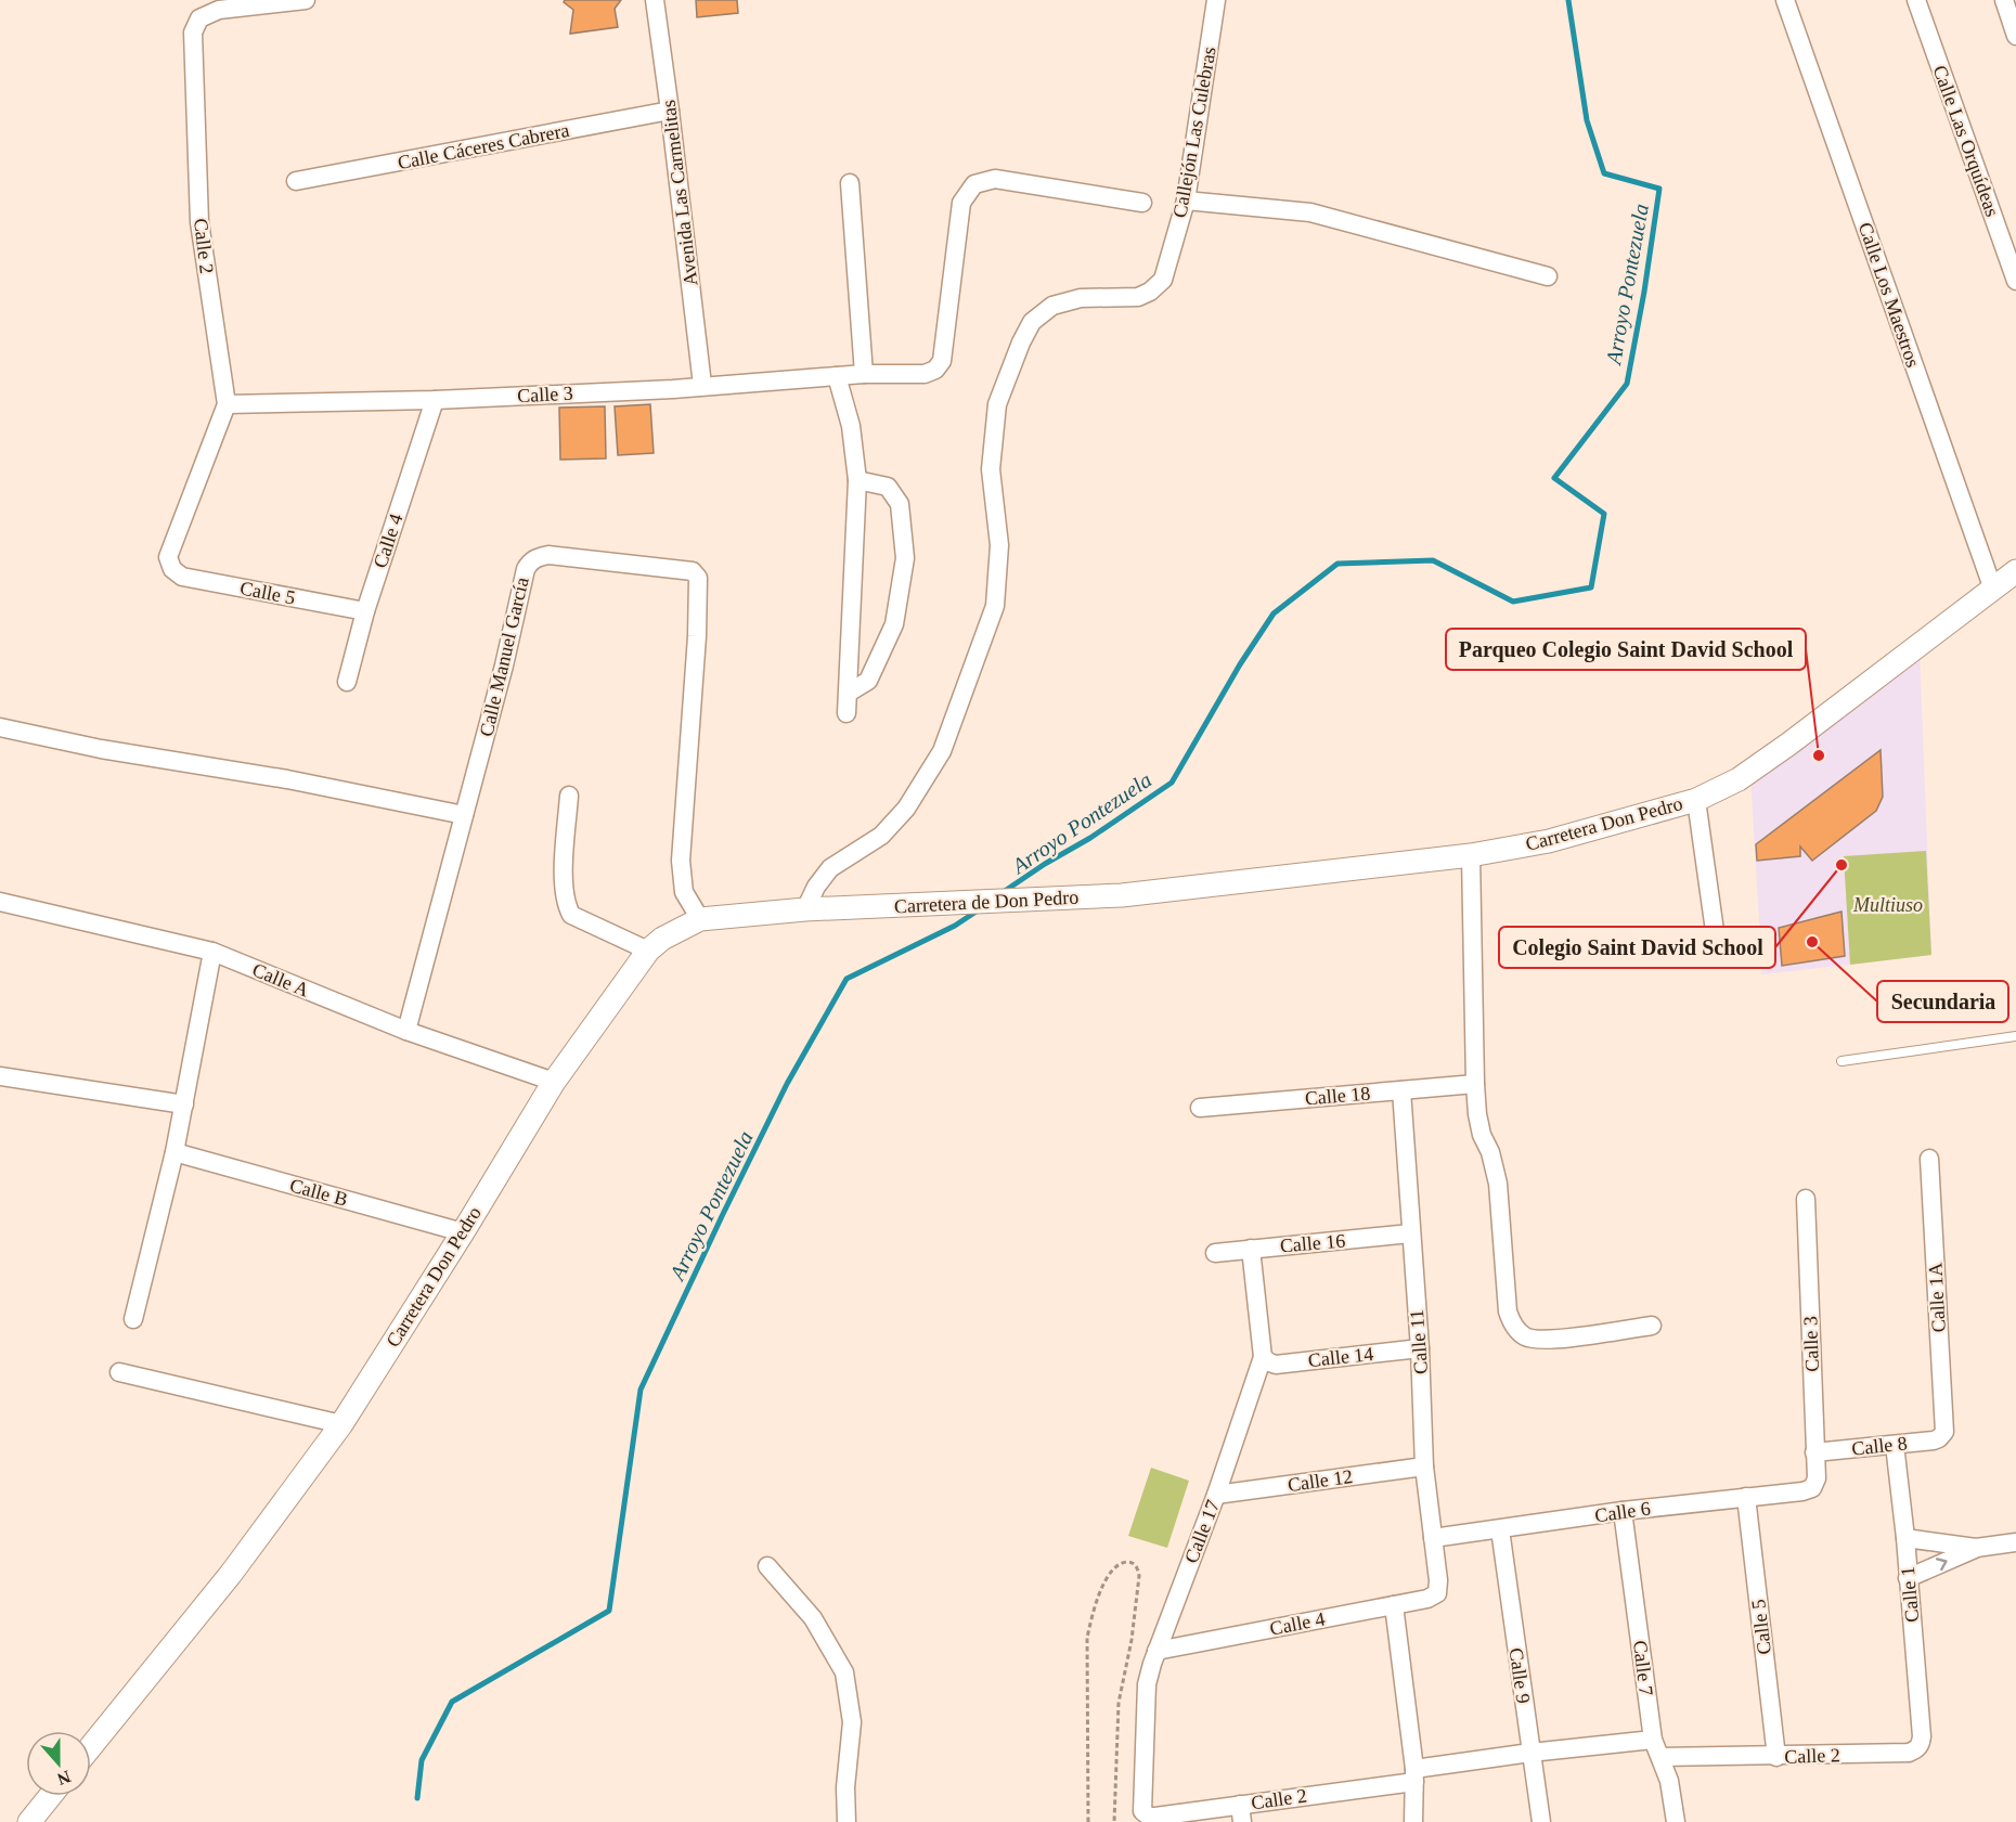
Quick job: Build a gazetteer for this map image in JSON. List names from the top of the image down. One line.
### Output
{"streets":{"street":["Callejón Las Culebras","Calle Las Orquídeas","Calle Cáceres Cabrera","Avenida Las Carmelitas","Calle 2","Calle Los Maestros","Calle 3","Calle 4","Calle 5","Calle Manuel García","Carretera Don Pedro","Carretera de Don Pedro","Calle A","Calle 18","Calle B","Calle 16","Calle 1A","Calle 11","Calle 14","Calle 8","Calle 12","Calle 6","Calle 17","Calle 1","Calle 7","Calle 9"]},"crossings":[["Callejón Las Culebras","Carretera Don Pedro"],["Calle Cáceres Cabrera","Avenida Las Carmelitas"],["Avenida Las Carmelitas","Calle 3"],["Calle 2","Calle 3"],["Calle 2","Calle 5"],["Calle 2","Calle 17"],["Calle 2","Calle 1"],["Calle 2","Calle 7"],["Calle 2","Calle 9"],["Calle Los Maestros","Carretera Don Pedro"],["Calle 3","Calle 4"],["Calle 3","Calle 8"],["Calle 3","Calle 6"],["Calle 4","Calle 5"],["Calle 4","Calle 11"],["Calle 4","Calle 17"],["Calle 5","Calle 6"],["Calle Manuel García","Carretera Don Pedro"],["Calle Manuel García","Calle A"],["Carretera Don Pedro","Carretera de Don Pedro"],["Carretera Don Pedro","Calle A"],["Carretera Don Pedro","Calle B"],["Calle 18","Calle 11"],["Calle 16","Calle 11"],["Calle 16","Calle 17"],["Calle 1A","Calle 8"],["Calle 11","Calle 14"],["Calle 11","Calle 12"],["Calle 11","Calle 6"],["Calle 14","Calle 17"],["Calle 8","Calle 1"],["Calle 12","Calle 17"],["Calle 6","Calle 7"],["Calle 6","Calle 9"]],"water":["Arroyo Pontezuela"],"parks":["Multiuso"],"places":["Parqueo Colegio Saint David School","Colegio Saint David School","Secundaria"],"north":"bottom"}
